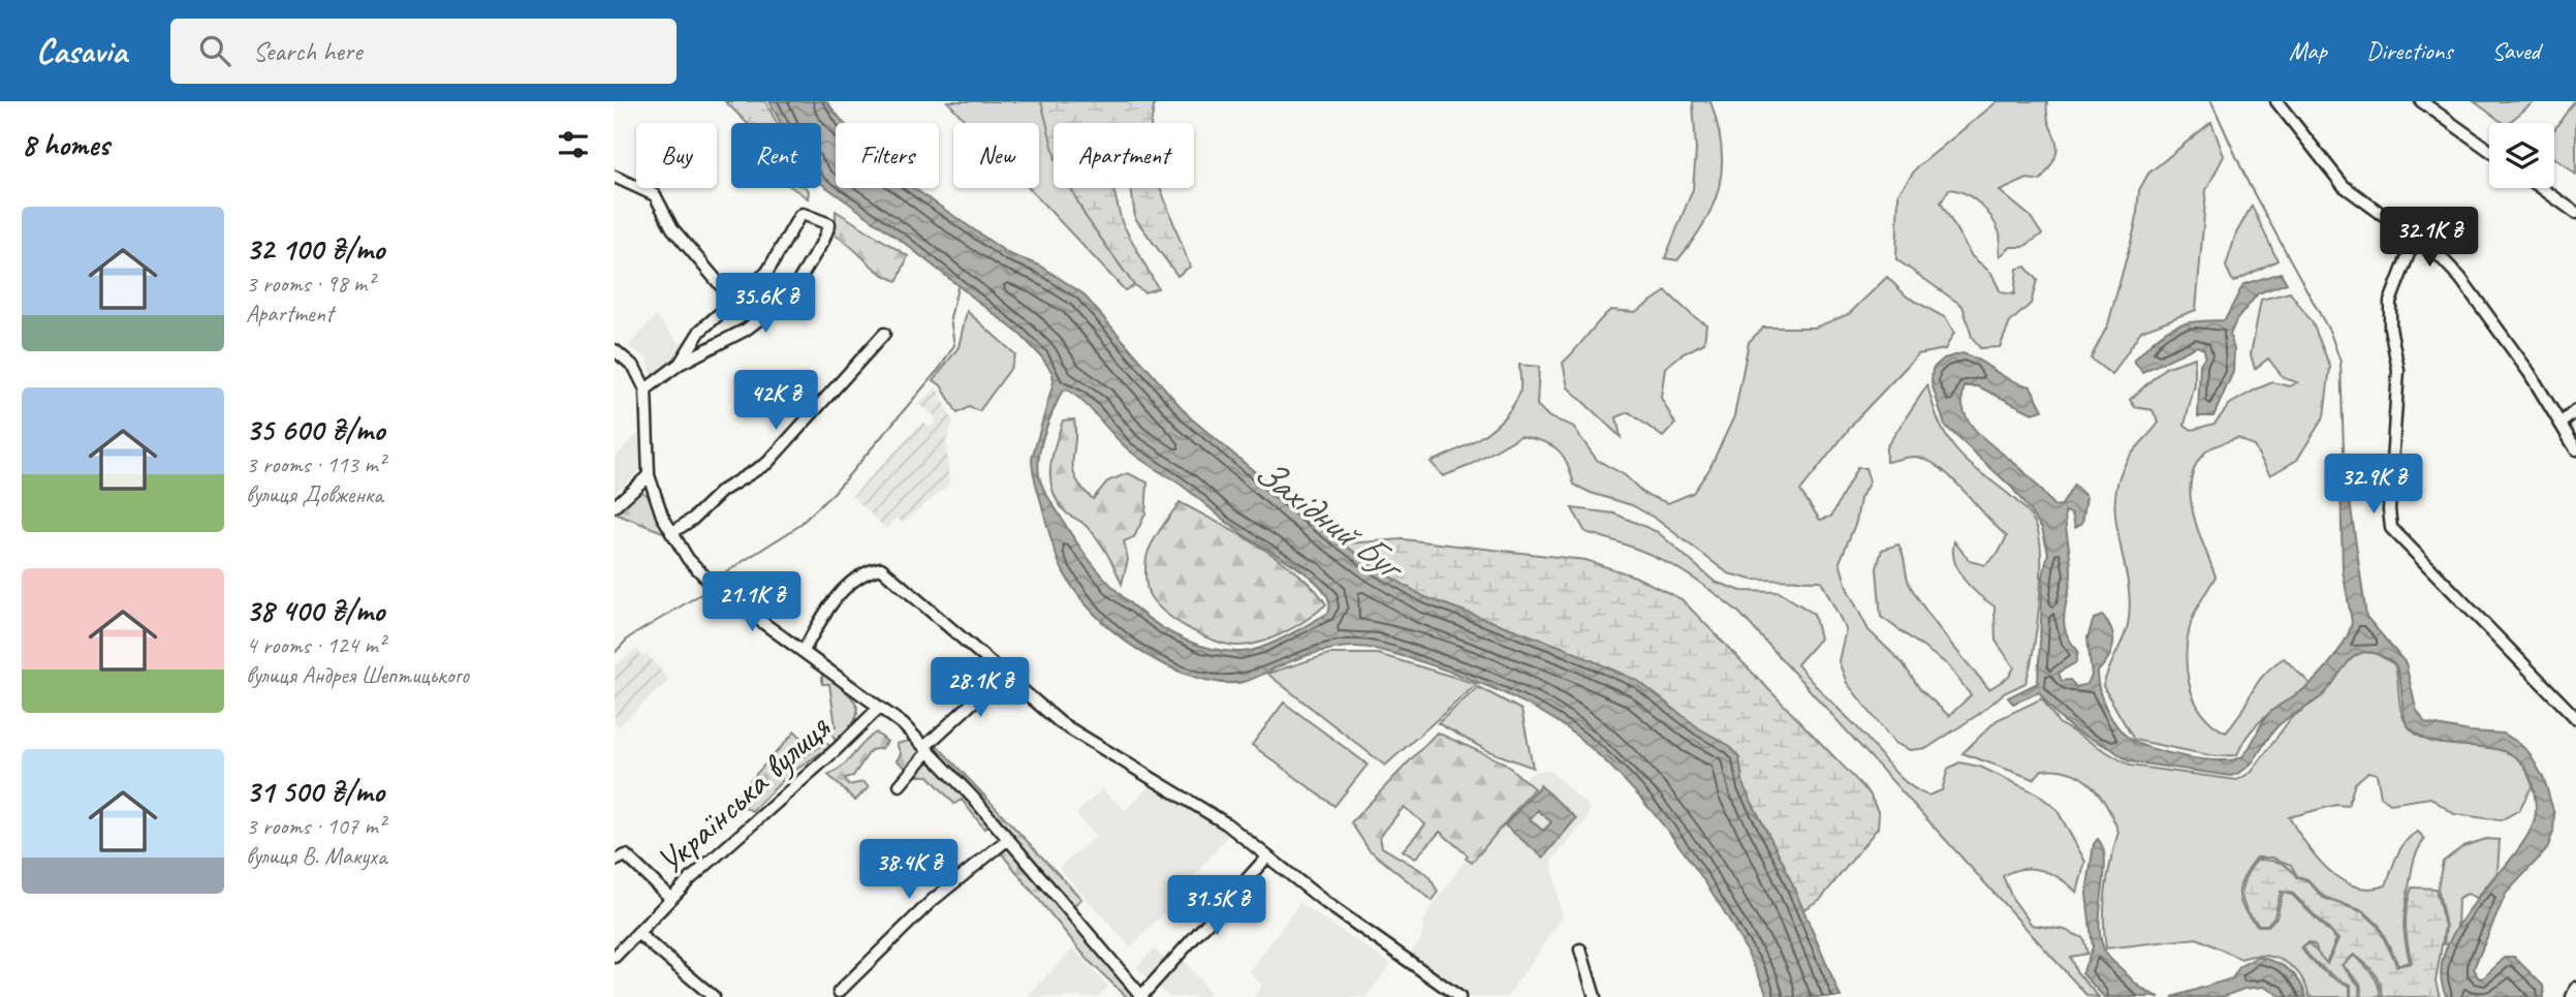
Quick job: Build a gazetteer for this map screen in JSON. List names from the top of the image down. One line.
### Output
{"streets":{"street":["Українська вулиця"]},"water":["Західний Буг"],"page":{"header":"Casavia","search":"Search here","nav":["Map","Directions","Saved"],"heading":"8 homes","chip":["Buy","Rent","Filters","New","Apartment"],"list":[{"name":"32 100 ₴/mo","note":"3 rooms · 98 m² · Apartment"},{"name":"35 600 ₴/mo","note":"3 rooms · 113 m² · вулиця Довженка"},{"name":"38 400 ₴/mo","note":"4 rooms · 124 m² · вулиця Андрея Шептицького"},{"name":"31 500 ₴/mo","note":"3 rooms · 107 m² · вулиця В. Макуха"}],"price":["32.1K ₴","35.6K ₴","42K ₴","32.9K ₴","21.1K ₴","28.1K ₴","38.4K ₴","31.5K ₴"]}}
